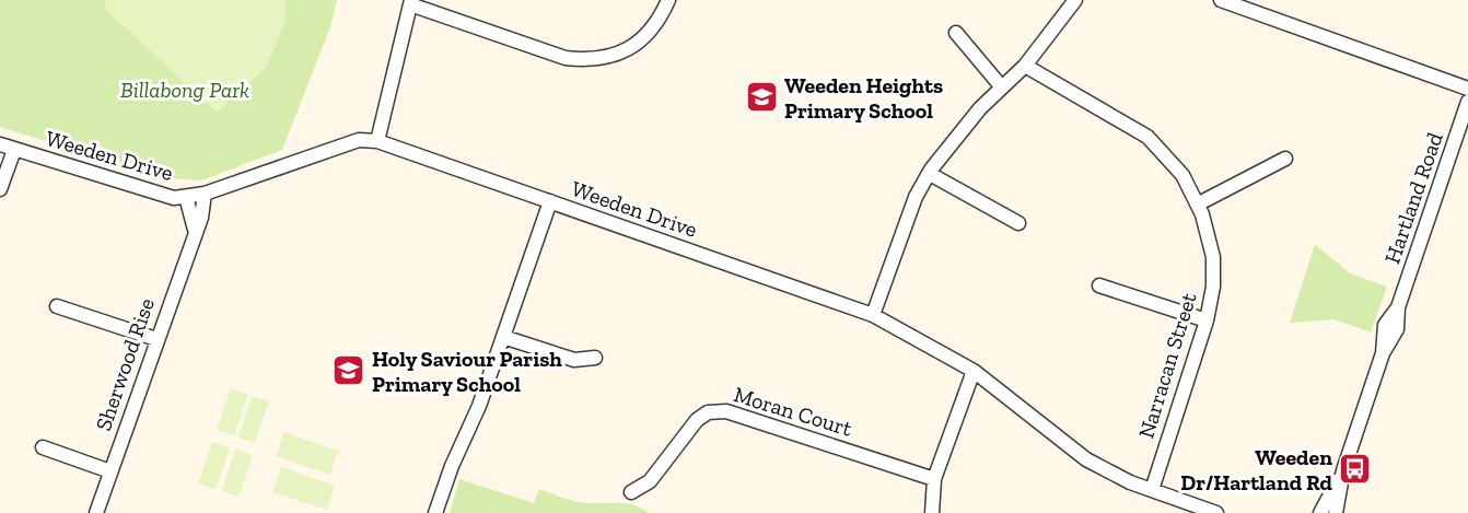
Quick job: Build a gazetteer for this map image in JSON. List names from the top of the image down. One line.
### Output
{"streets":{"street":["Weeden Drive","Hartland Road","Sherwood Rise","Narracan Street","Moran Court"]},"crossings":[["Weeden Drive","Sherwood Rise"],["Weeden Drive","Narracan Street"]],"parks":["Billabong Park"],"places":{"school or university":["Weeden Heights Primary School","Holy Saviour Parish Primary School"],"bus stop":["Weeden Dr/Hartland Rd"]}}
